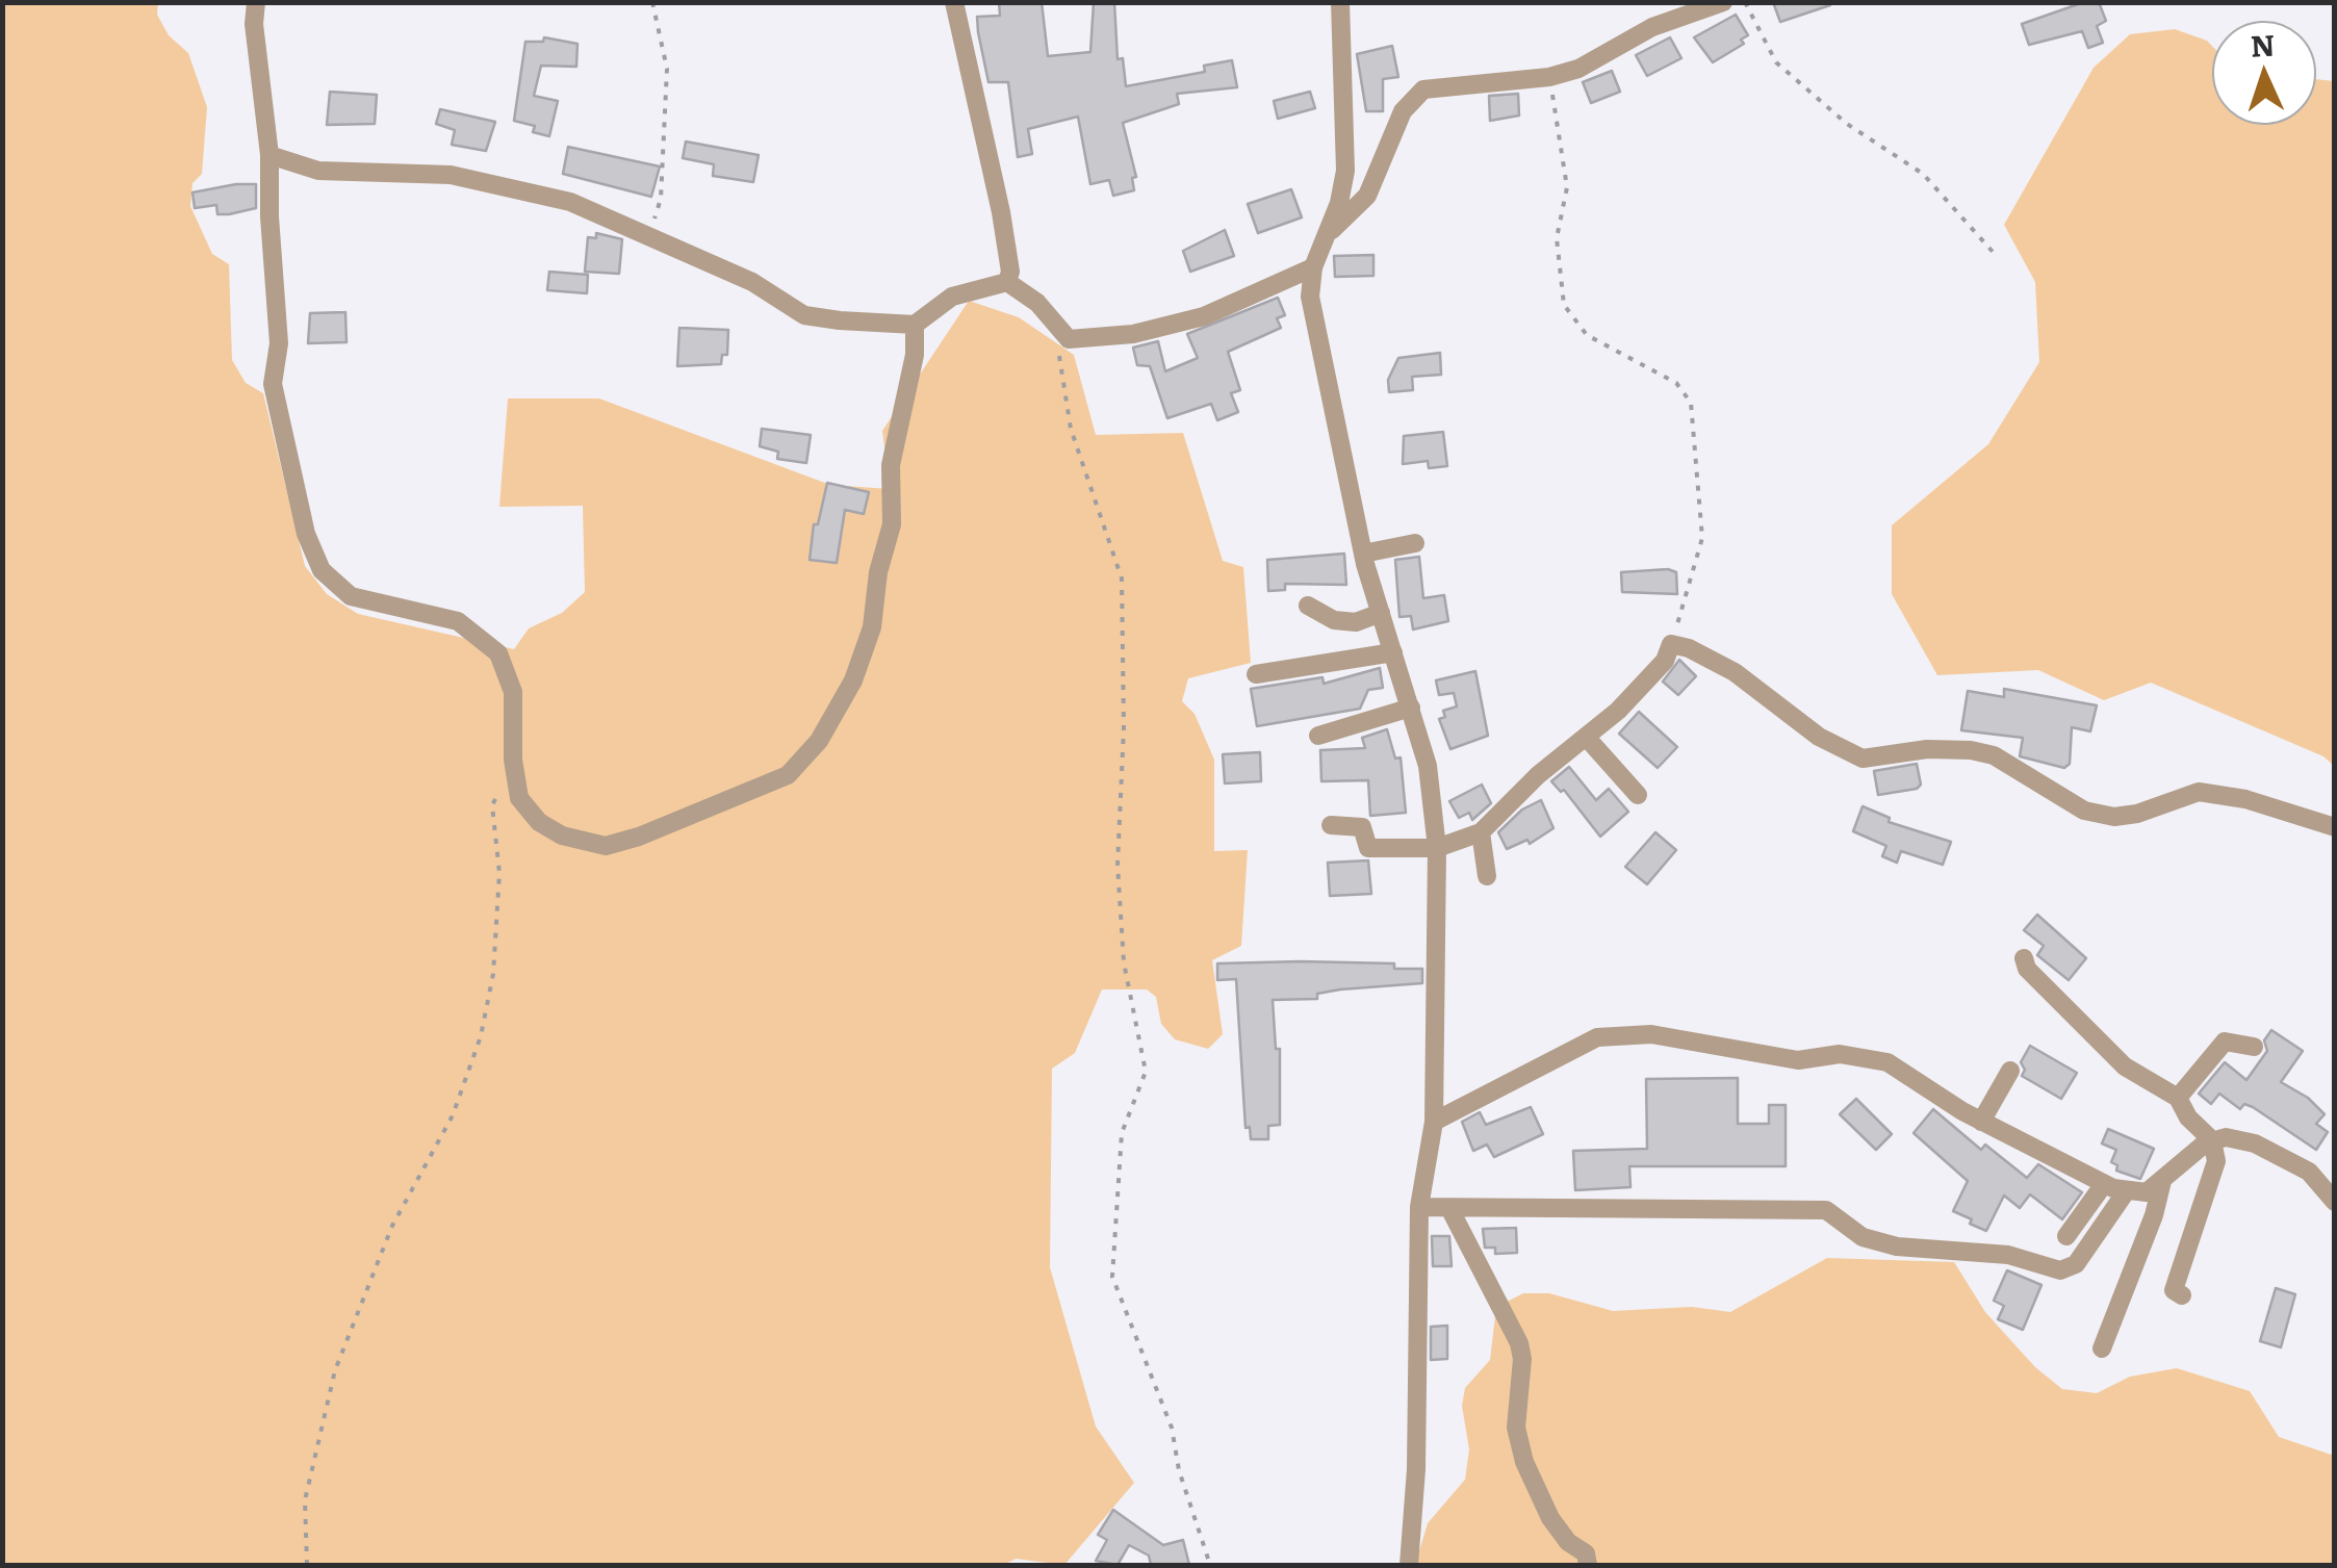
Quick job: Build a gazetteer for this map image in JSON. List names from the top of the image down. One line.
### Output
{"north":"top"}
